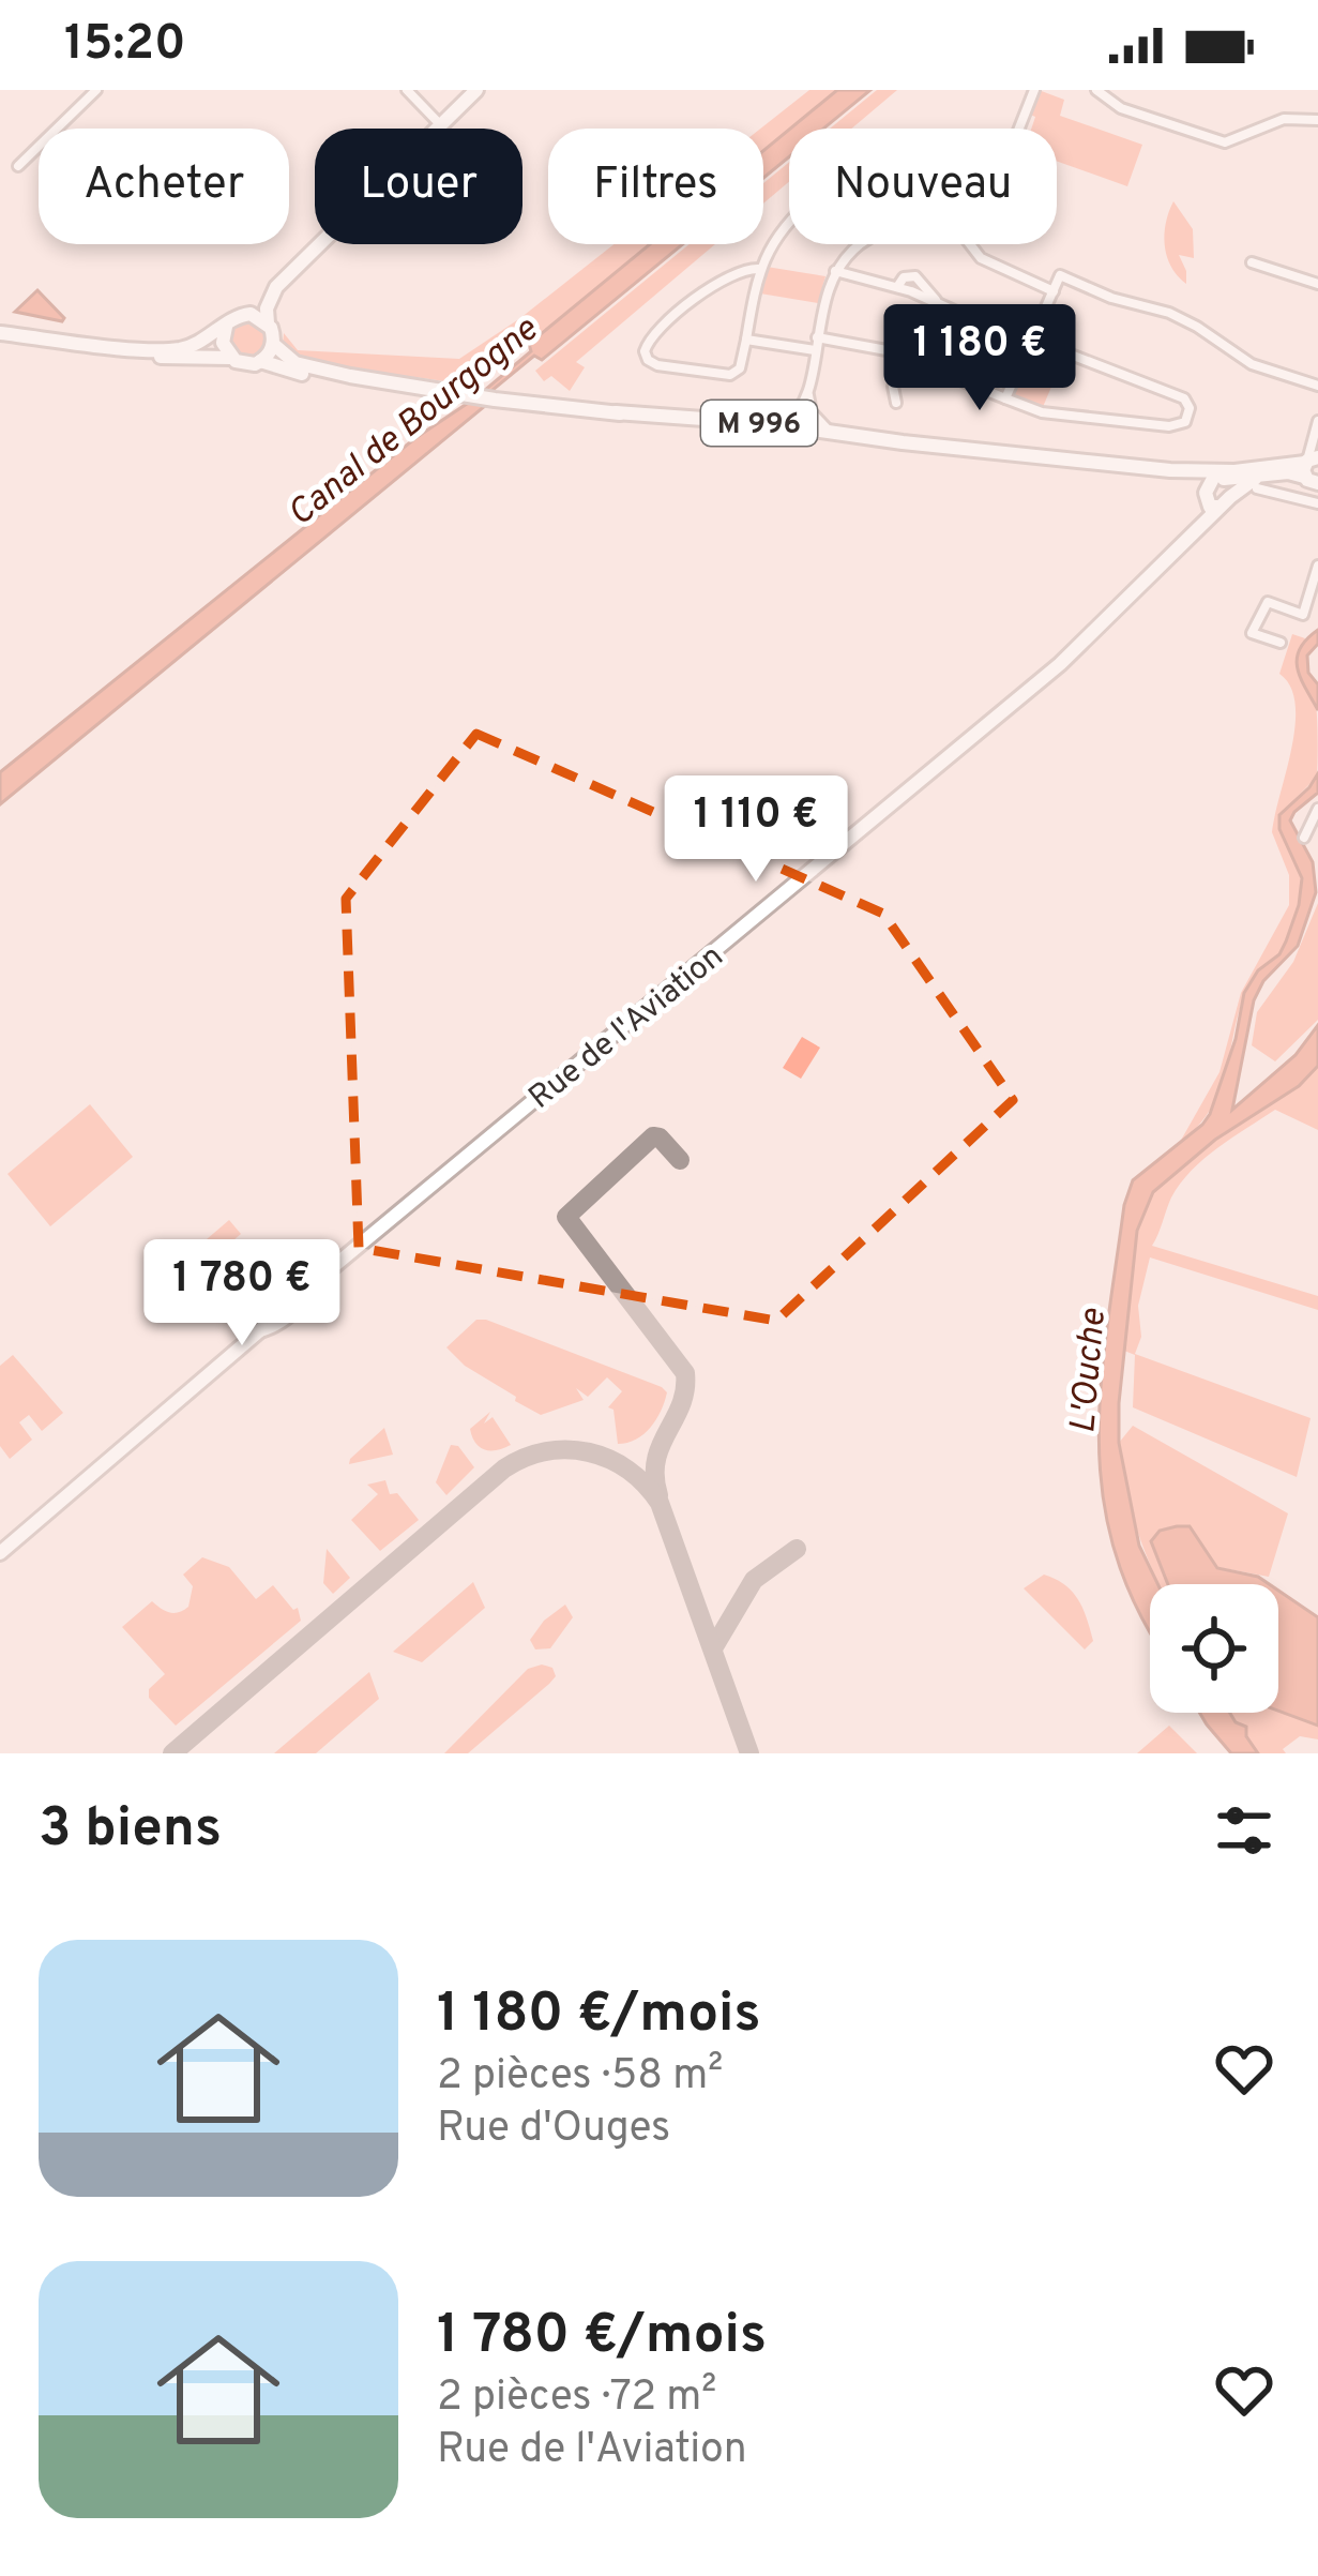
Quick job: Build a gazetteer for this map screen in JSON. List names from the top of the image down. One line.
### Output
{"streets":{"main road":["M 996","Rue de l'Aviation"]},"crossings":[["M 996","Rue de l'Aviation"]],"water":["Canal de Bourgogne","L'Ouche"],"page":{"status":"15:20","chip":["Acheter","Louer","Filtres","Nouveau"],"price":["1 180 €","1 110 €","1 780 €"],"heading":"3 biens","list":[{"name":"1 180 €/mois","note":"2 pièces · 58 m² · Rue d'Ouges"},{"name":"1 780 €/mois","note":"2 pièces · 72 m² · Rue de l'Aviation"}]}}
